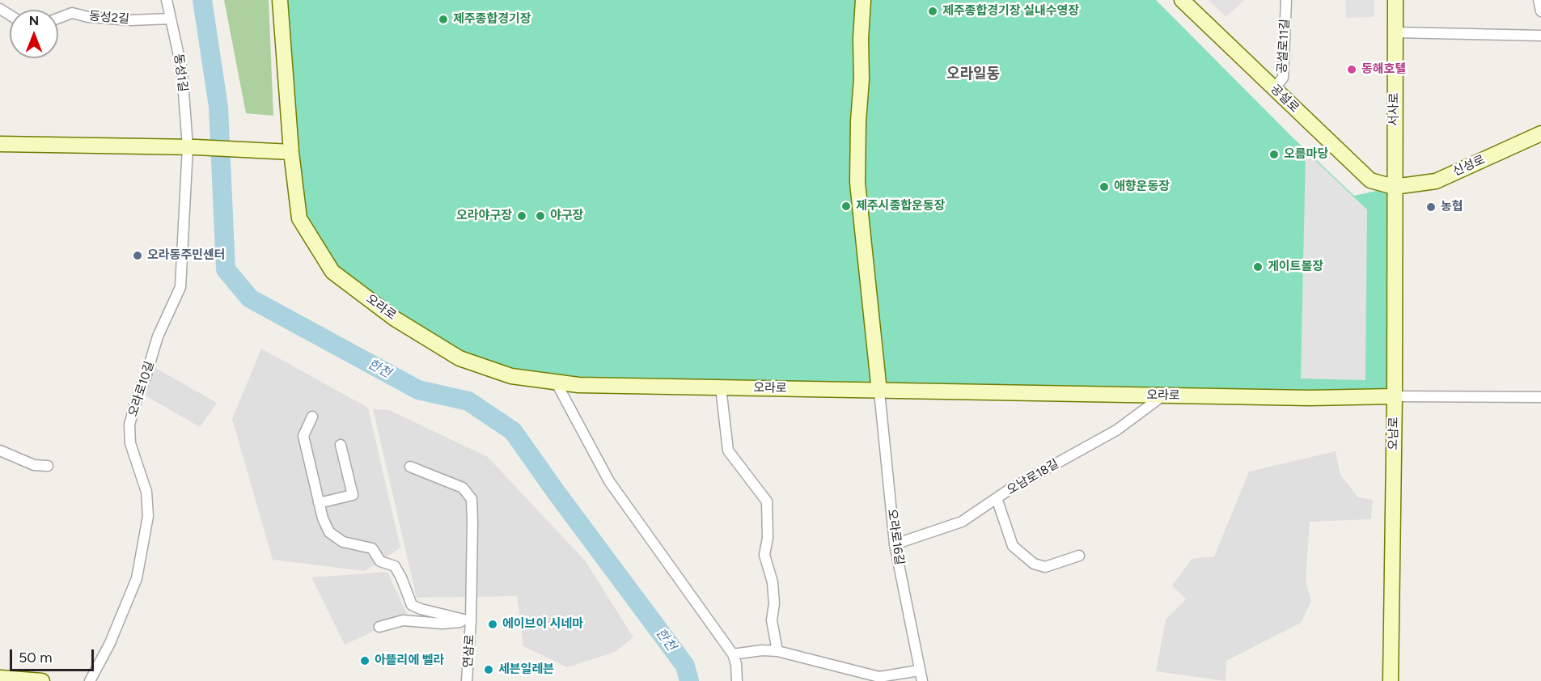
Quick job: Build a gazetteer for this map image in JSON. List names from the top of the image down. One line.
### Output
{"streets":{"street":["동성2길","공설로11길","동성1길","공설로","서사로","신성로","오라로","오라로10길","오남로","오남로18길","오라로16길","연삼로"]},"crossings":[["동성2길","동성1길"],["공설로11길","공설로"],["동성1길","오라로10길"],["공설로","서사로"],["공설로","신성로"],["공설로","오남로"],["서사로","신성로"],["서사로","오남로"],["신성로","오남로"],["오라로","오남로"],["오라로","오남로18길"],["오라로","오라로16길"],["오남로18길","오라로16길"]],"districts":["오라일동"],"water":["한천"],"places":["제주종합경기장 실내수영장","제주종합경기장","동해호텔","오름마당","애향운동장","제주시종합운동장","농협","오라야구장","야구장","오라동주민센터","게이트볼장","에이브이 시네마","아뜰리에 벨라","세븐일레븐"],"scale_bar":"50 m","north":"top"}
